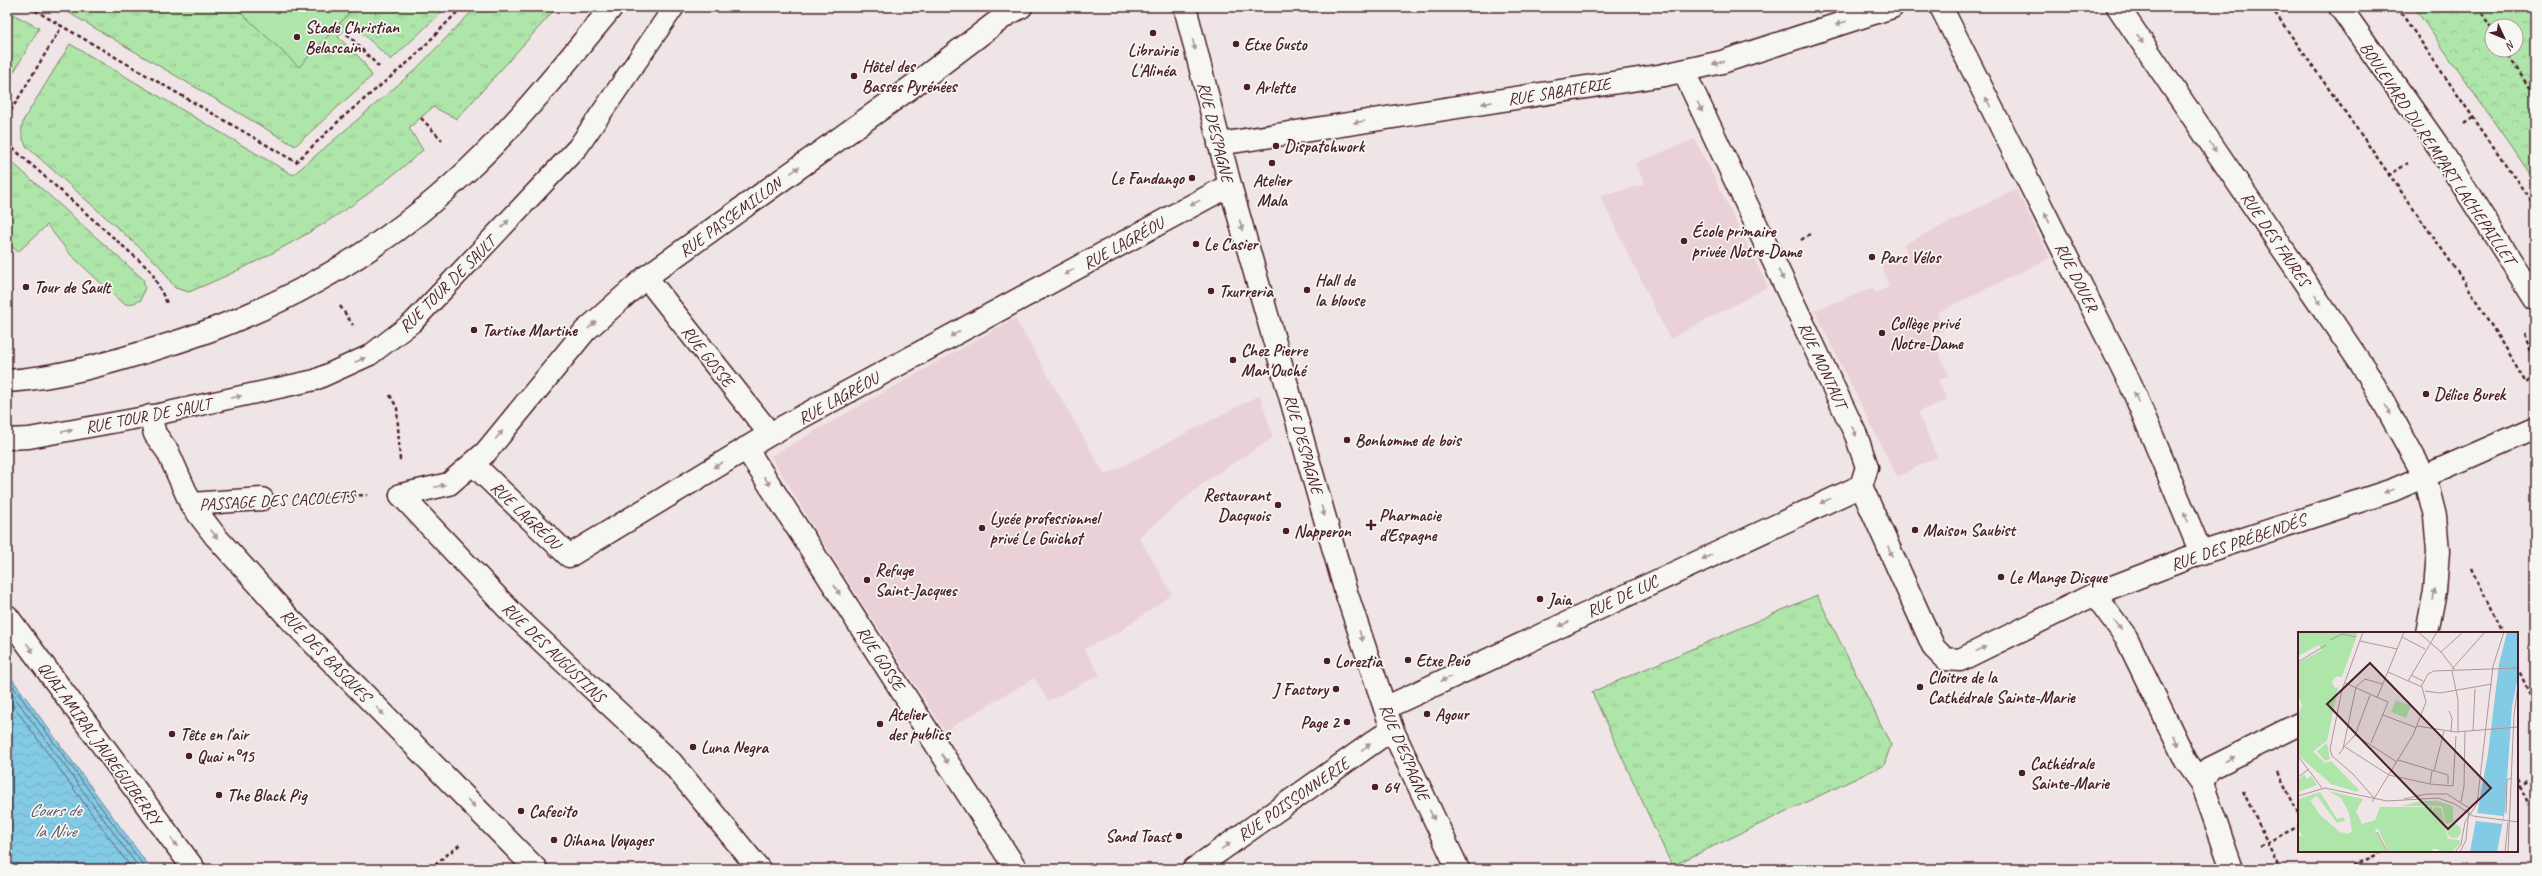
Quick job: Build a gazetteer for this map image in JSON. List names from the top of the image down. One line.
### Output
{"streets":{"street":["RUE SABATERIE","RUE D'ESPAGNE","BOULEVARD DU REMPART LACHEPAILLET","RUE PASSEMILLON","RUE DES FAURES","RUE LAGRÉOU","RUE DOUER","RUE GOSSE","RUE MONTAUT","PASSAGE DES CACOLETS","RUE DES PRÉBENDÉS","RUE DE LUC","RUE DES AUGUSTINS","RUE DES BASQUES","QUAI AMIRAL JAUREGUIBERRY","RUE POISSONNERIE"],"lane":["RUE TOUR DE SAULT"]},"crossings":[["RUE SABATERIE","RUE D'ESPAGNE"],["RUE SABATERIE","RUE MONTAUT"],["RUE D'ESPAGNE","RUE LAGRÉOU"],["RUE D'ESPAGNE","RUE DE LUC"],["RUE D'ESPAGNE","RUE POISSONNERIE"],["RUE PASSEMILLON","RUE LAGRÉOU"],["RUE PASSEMILLON","RUE GOSSE"],["RUE DES FAURES","RUE DES PRÉBENDÉS"],["RUE LAGRÉOU","RUE GOSSE"],["RUE DOUER","RUE DES PRÉBENDÉS"],["RUE TOUR DE SAULT","RUE DES BASQUES"],["RUE MONTAUT","RUE DES PRÉBENDÉS"],["RUE MONTAUT","RUE DE LUC"],["PASSAGE DES CACOLETS","RUE DES BASQUES"],["RUE DES PRÉBENDÉS","RUE DE LUC"]],"one_way":["RUE SABATERIE","RUE D'ESPAGNE","RUE PASSEMILLON","RUE LAGRÉOU","RUE DOUER","RUE TOUR DE SAULT","RUE GOSSE","RUE MONTAUT","RUE DE LUC","RUE DES BASQUES","QUAI AMIRAL JAUREGUIBERRY","RUE POISSONNERIE"],"water":["Cours de la Nive"],"places":{"other":["Librairie L'Alinéa","Stade Christian Belascain","Etxe Gusto","Hôtel des Basses Pyrénées","Arlette","Dispatchwork","Atelier Mala","Le Fandango","École primaire privée Notre-Dame","Le Casier","Parc Vélos","Tour de Sault","Hall de la blouse","Txurreria","Tartine Martine","Collège privé Notre-Dame","Chez Pierre Man'Ouché","Délice Burek","Bonhomme de bois","Restaurant Dacquois","Lycée professionnel privé Le Guichot","Maison Saubist","Napperon","Le Mange Disque","Refuge Saint-Jacques","Jaia","Etxe Peio","Loreztia","Cloitre de la Cathédrale Sainte-Marie","J Factory","Agour","Page 2","Atelier des publics","Tête en l'air","Luna Negra","Quai n°15","Cathédrale Sainte-Marie","64","The Black Pig","Cafecito","Sand Toast","Oihana Voyages"],"health":["Pharmacie d'Espagne"]},"north":"bottom right"}
